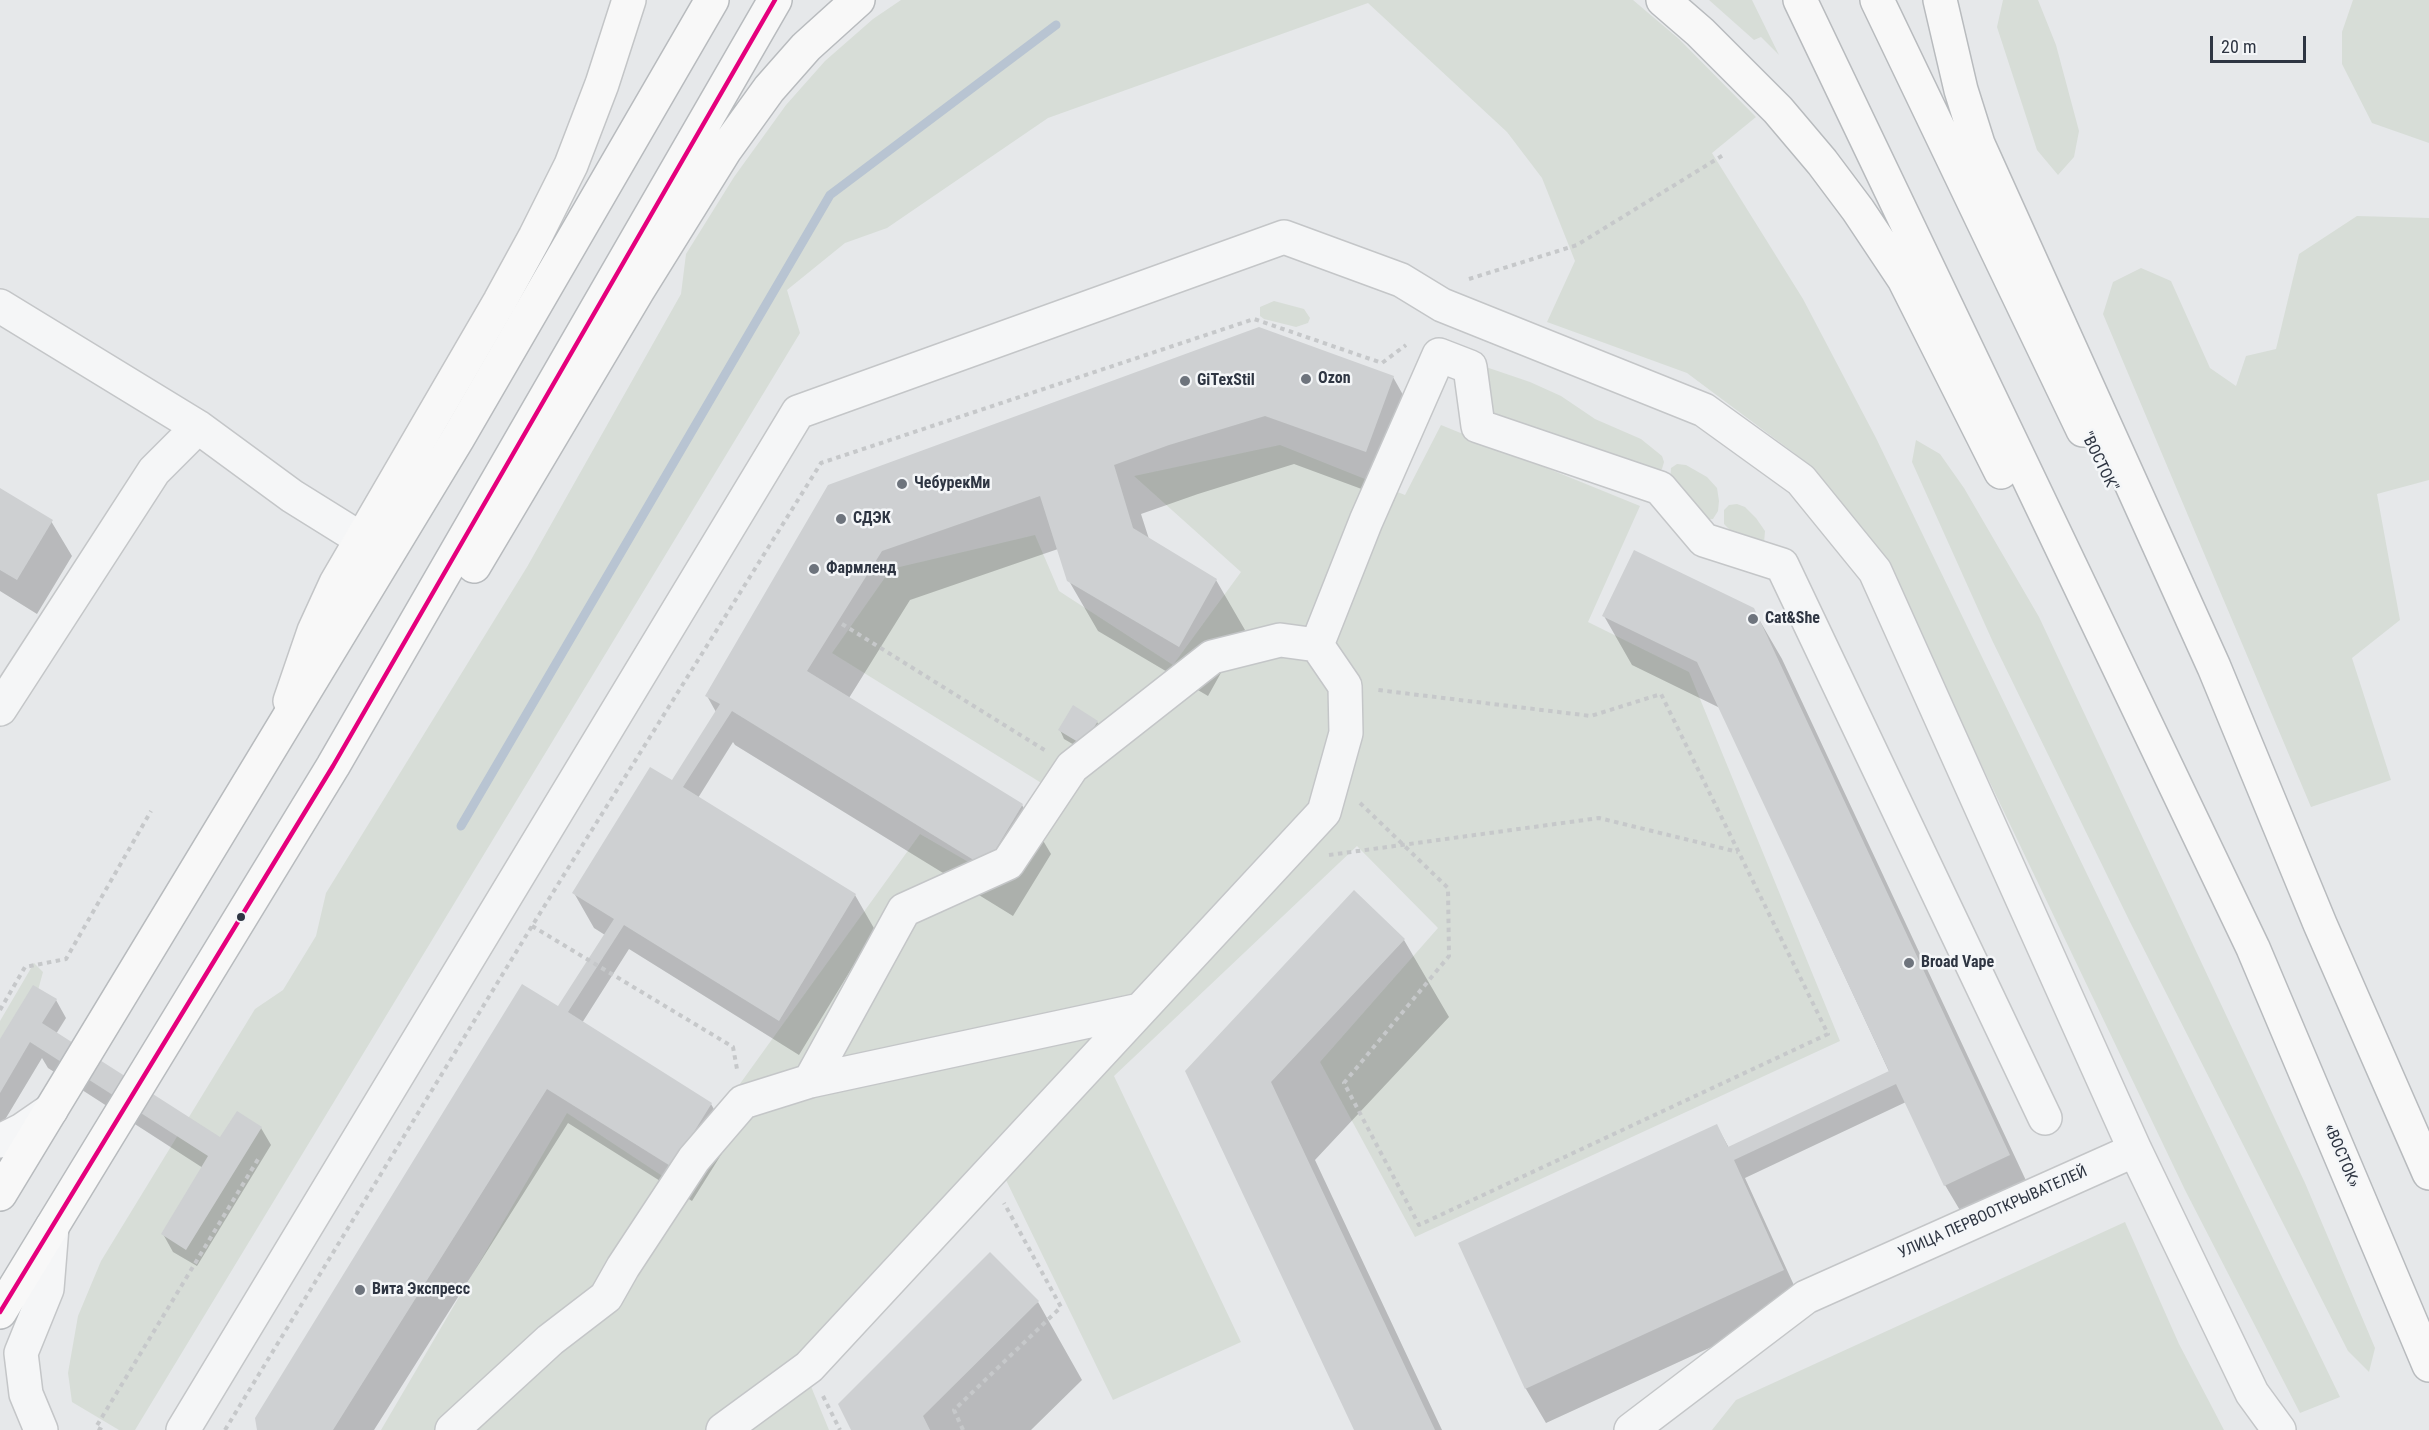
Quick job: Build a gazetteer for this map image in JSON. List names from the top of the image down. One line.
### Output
{"streets":{"main road":["\"ВОСТОК\"","«ВОСТОК»"],"street":["УЛИЦА ПЕРВООТКРЫВАТЕЛЕЙ"]},"places":["Ozon","GiTexStil","ЧебурекМи","СДЭК","Фармленд","Cat&She","Broad Vape","Вита Экспресс"],"scale_bar":"20 m"}
